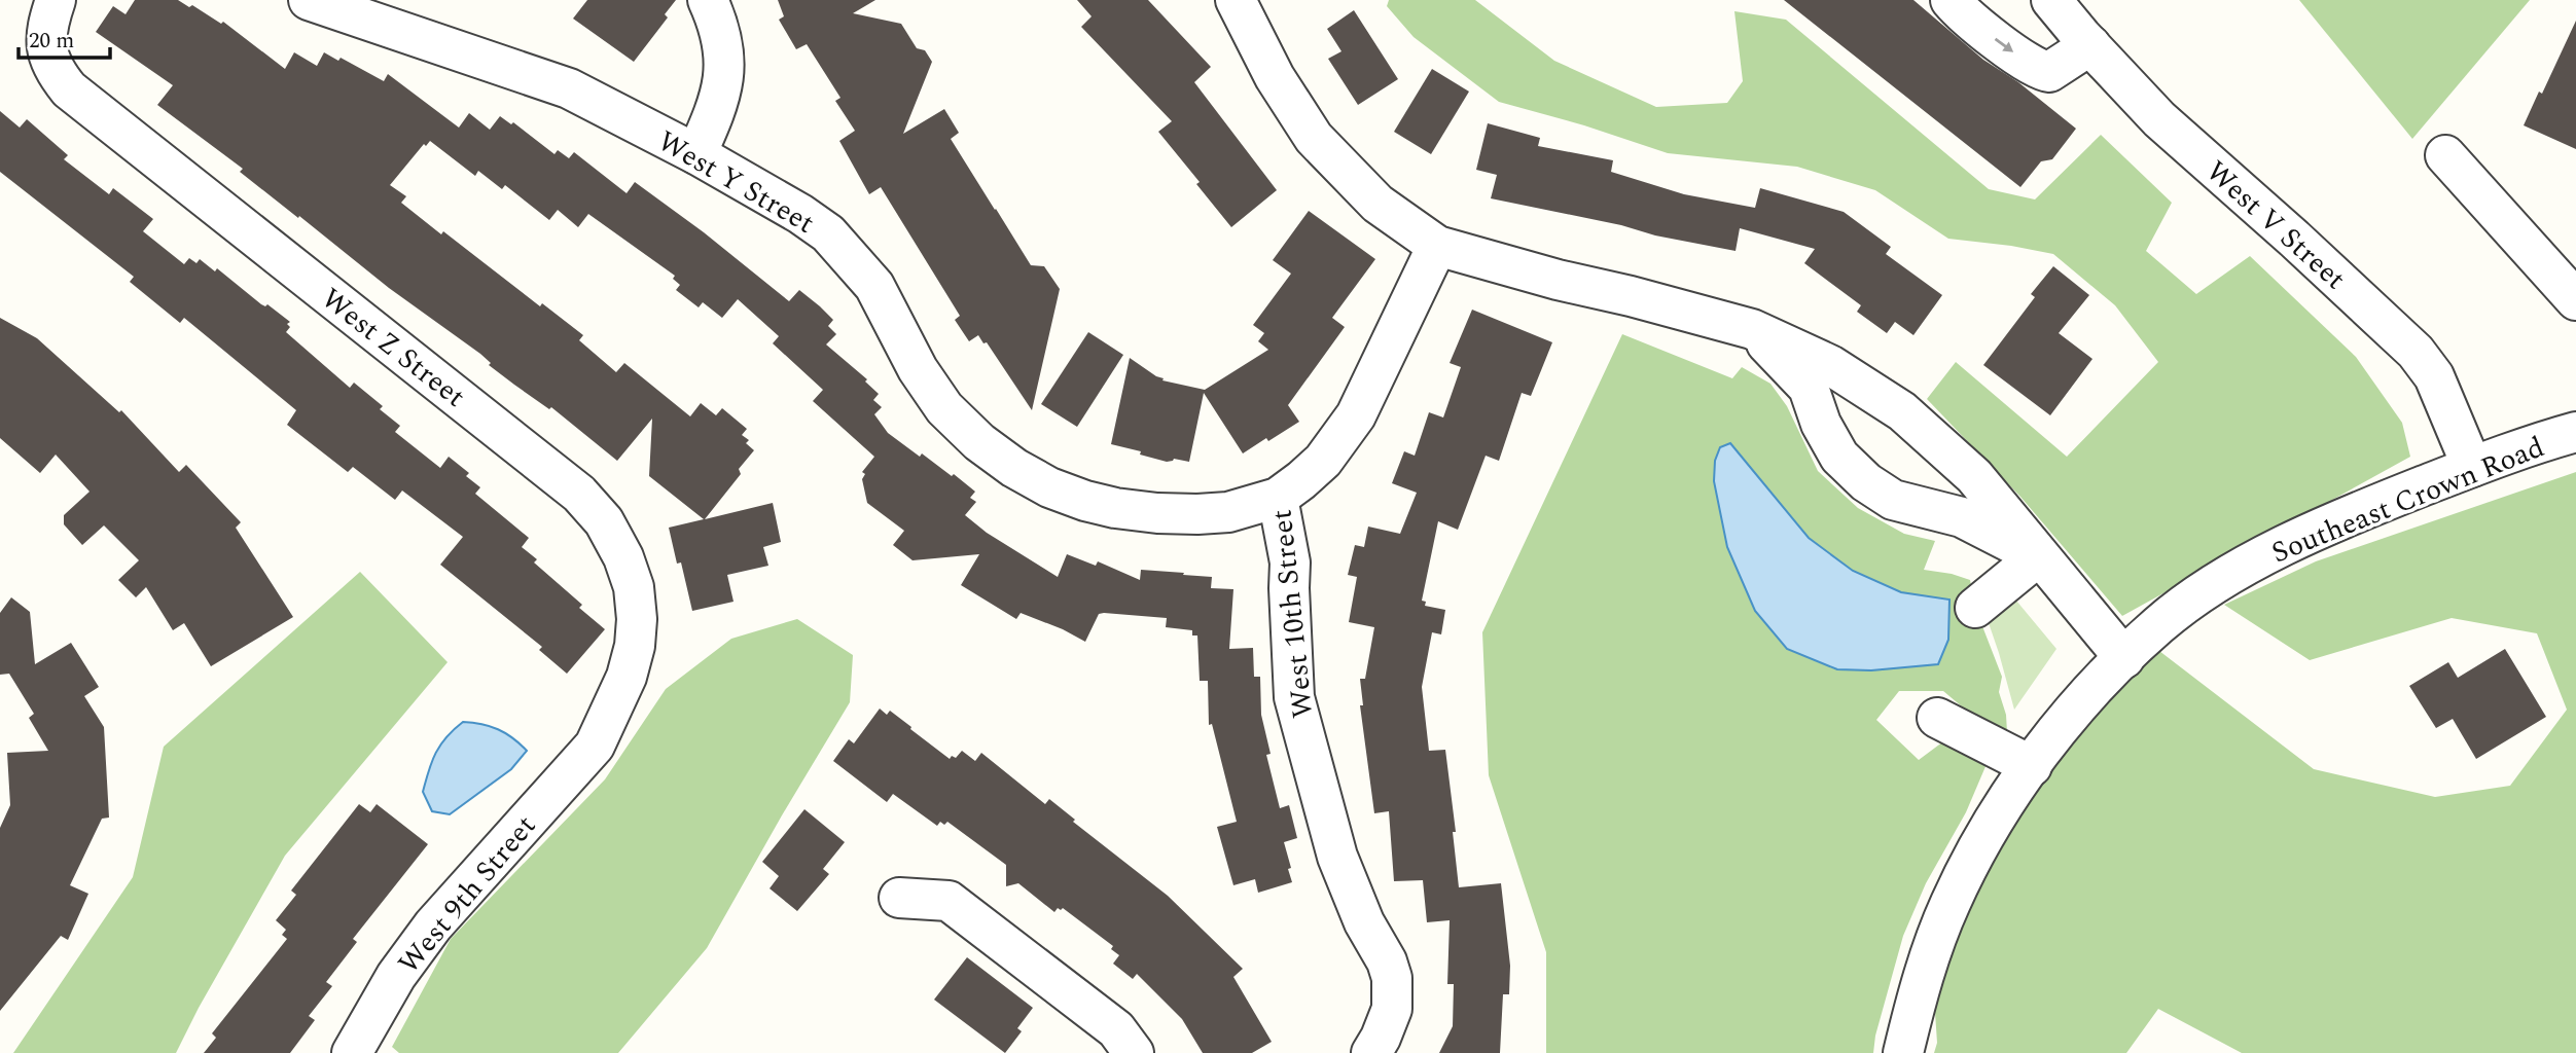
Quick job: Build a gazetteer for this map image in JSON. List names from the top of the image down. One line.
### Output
{"streets":{"street":["West Y Street","West V Street","West Z Street","Southeast Crown Road","West 10th Street","West 9th Street"]},"crossings":[["West Y Street","West 10th Street"],["West V Street","Southeast Crown Road"],["West Z Street","West 9th Street"]],"scale_bar":"20 m"}
